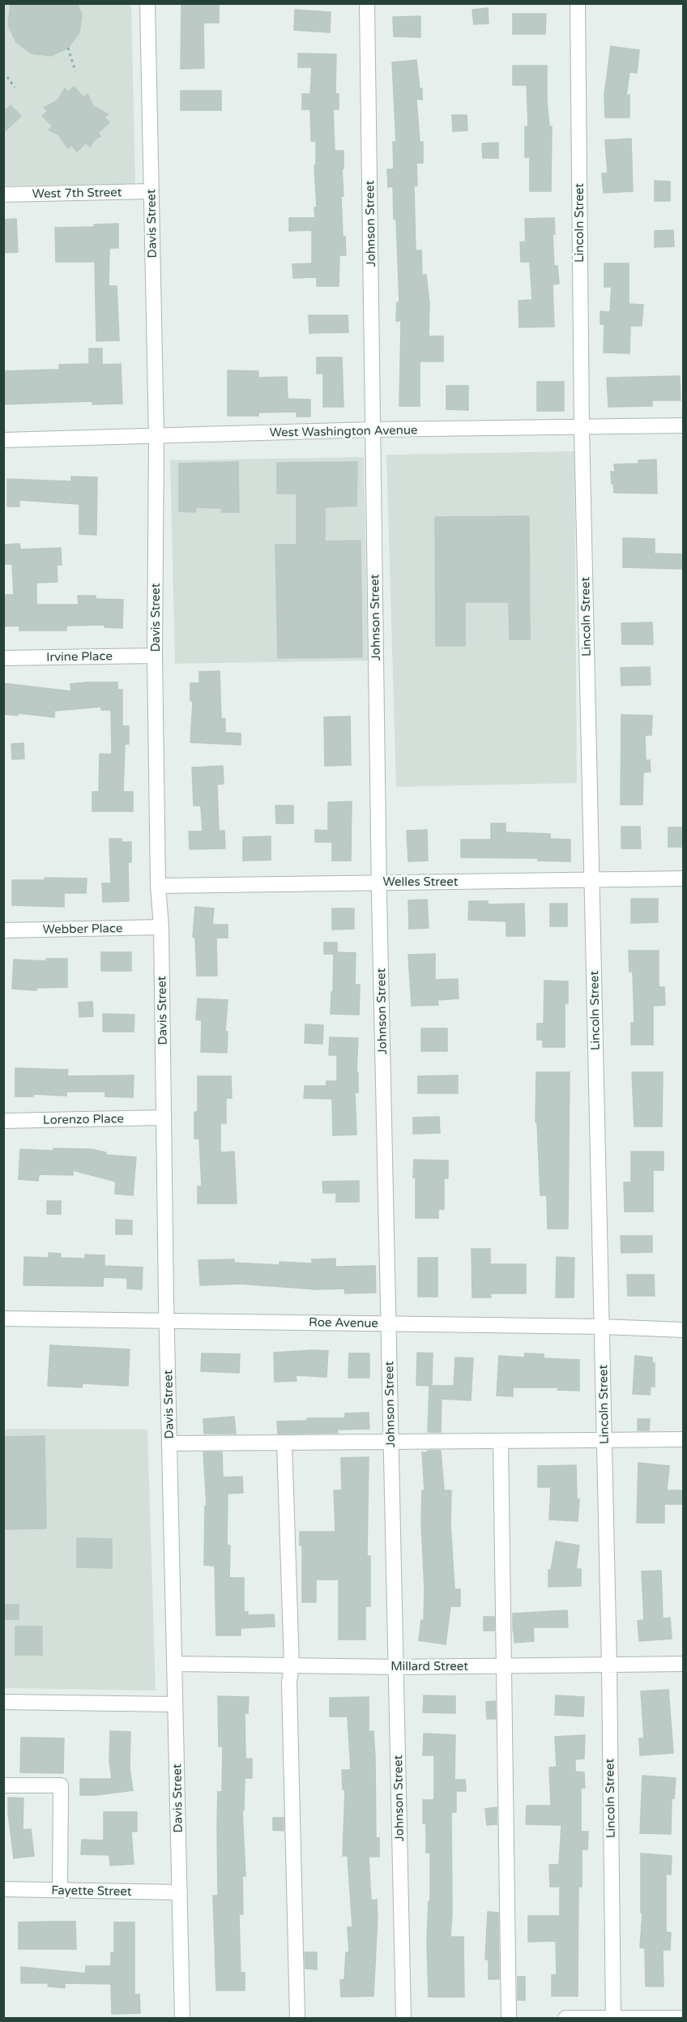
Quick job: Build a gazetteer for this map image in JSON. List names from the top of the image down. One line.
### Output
{"streets":{"street":["West 7th Street","Lincoln Street","Davis Street","Johnson Street","West Washington Avenue","Irvine Place","Welles Street","Webber Place","Lorenzo Place","Roe Avenue","Millard Street","Fayette Street"]},"crossings":[["West 7th Street","Davis Street"],["Lincoln Street","West Washington Avenue"],["Lincoln Street","Welles Street"],["Lincoln Street","Roe Avenue"],["Lincoln Street","Millard Street"],["Davis Street","West Washington Avenue"],["Davis Street","Irvine Place"],["Davis Street","Welles Street"],["Davis Street","Webber Place"],["Davis Street","Lorenzo Place"],["Davis Street","Roe Avenue"],["Davis Street","Millard Street"],["Davis Street","Fayette Street"],["Johnson Street","West Washington Avenue"],["Johnson Street","Welles Street"],["Johnson Street","Roe Avenue"],["Johnson Street","Millard Street"]]}
